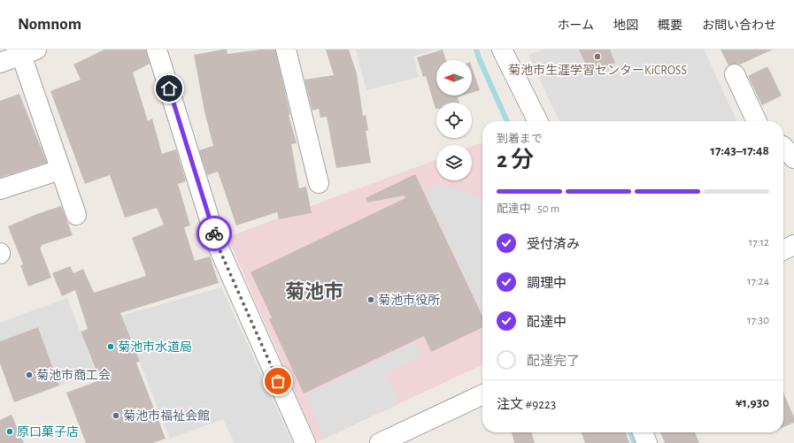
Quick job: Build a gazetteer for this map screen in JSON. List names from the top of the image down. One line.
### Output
{"districts":["菊池市"],"places":["菊池市生涯学習センターKiCROSS","菊池市役所","菊池市水道局","菊池市商工会","菊池市福祉会館","原口菓子店"],"north":"left","page":{"header":"Nomnom","nav":["ホーム","地図","概要","お問い合わせ"],"heading":["2 分","到着まで","17:43–17:48"],"panel":["注文 #9223","¥1,930"],"bar":"配達中 · 50 m","list":[["受付済み","17:12"],["調理中","17:24"],["配達中","17:30"],"配達完了"]}}
